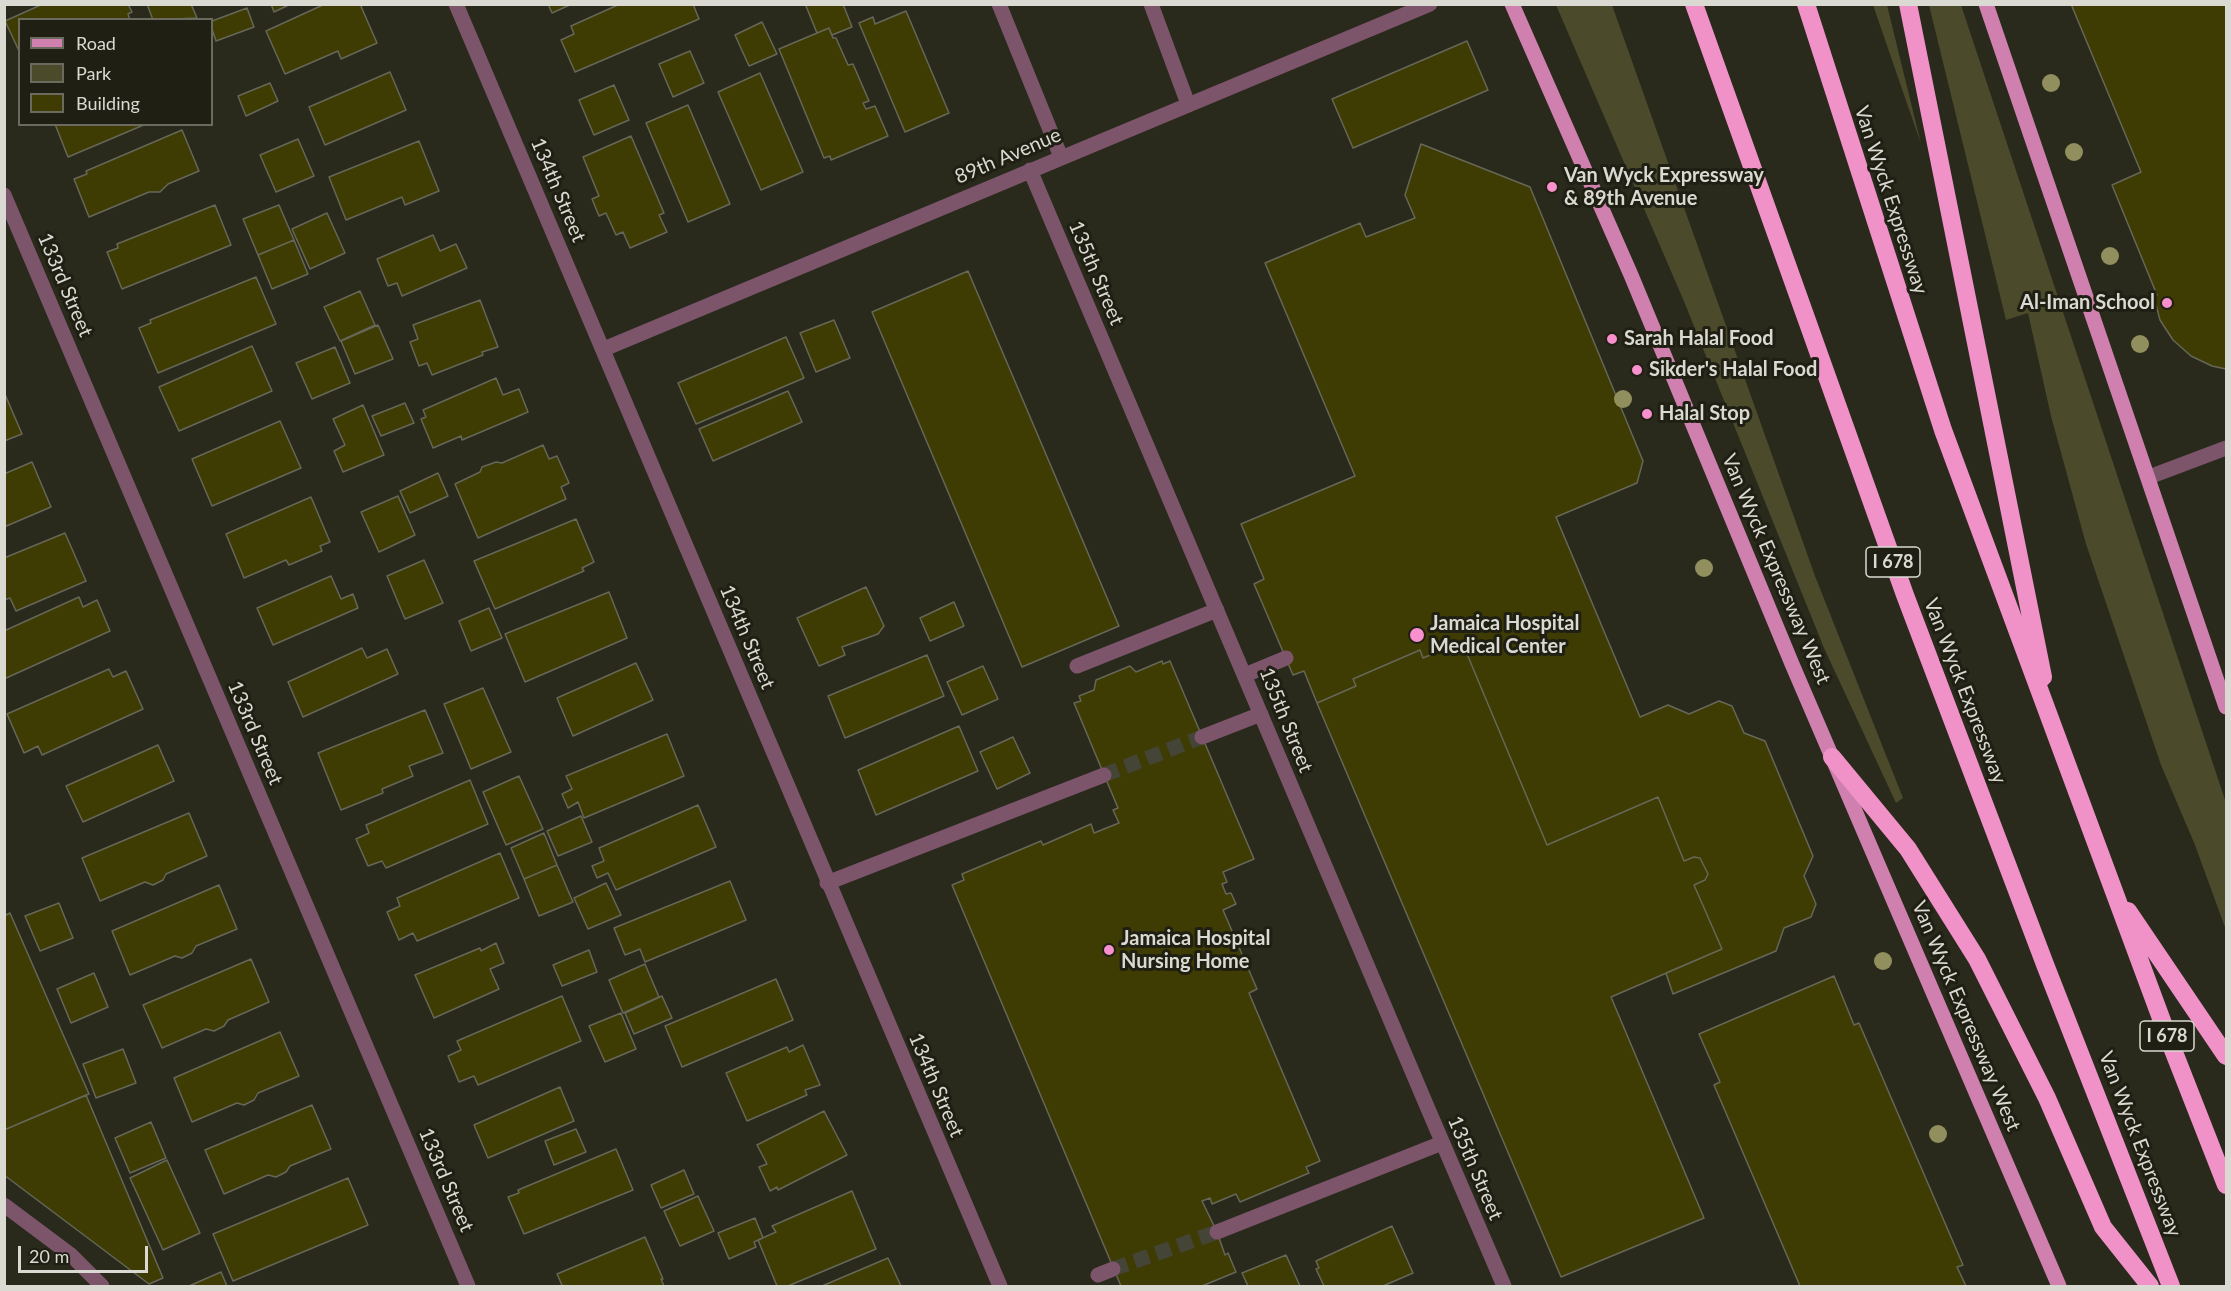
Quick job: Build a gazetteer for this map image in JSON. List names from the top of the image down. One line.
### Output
{"streets":{"highway":["Van Wyck Expressway","I 678"],"main road":["Van Wyck Expressway West"],"street":["89th Avenue","134th Street","135th Street","133rd Street"]},"crossings":[["89th Avenue","134th Street"],["89th Avenue","135th Street"]],"places":["Van Wyck Expressway & 89th Avenue","Al-Iman School","Sarah Halal Food","Sikder's Halal Food","Halal Stop","Jamaica Hospital Medical Center","Jamaica Hospital Nursing Home"],"legend":["Road","Park","Building"],"scale_bar":"20 m"}
